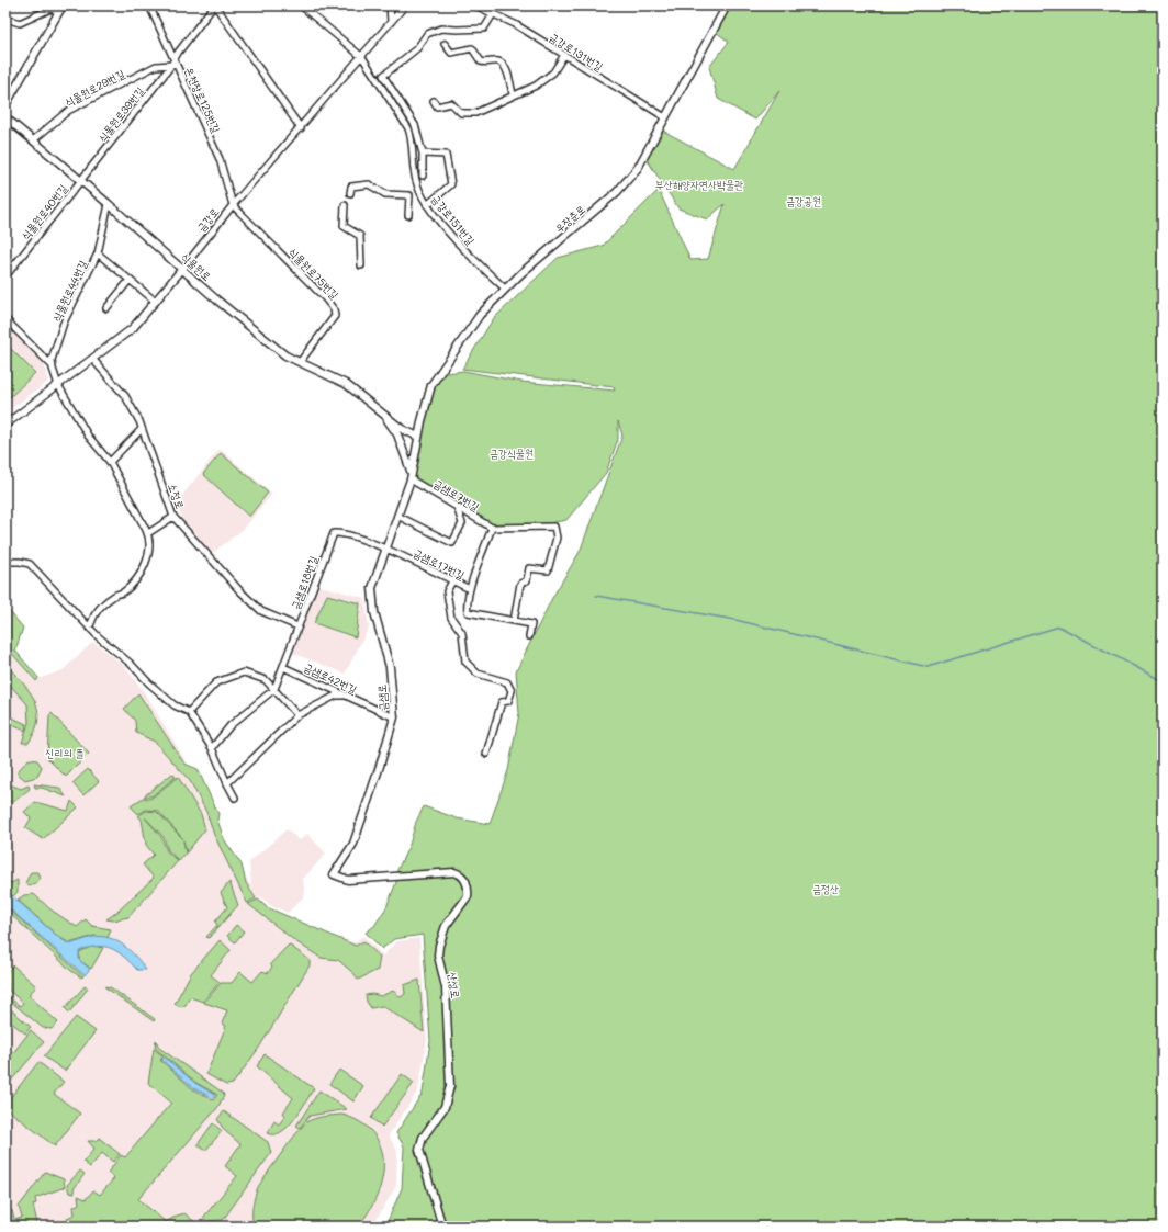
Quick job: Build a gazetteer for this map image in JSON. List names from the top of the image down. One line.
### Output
{"streets":{"main road":["우장춘로","금강로","식물원로","금샘로","산성로"],"street":["금강로131번길","식물원로29번길","온천장로125번길","식물원로39번길","식물원로40번길","금강로151번길","식물원로75번길","식물원로44번길","금샘로7번길","소정로","금샘로17번길","금샘로18번길","금샘로42번길"]},"crossings":[["금강로131번길","우장춘로"],["식물원로29번길","온천장로125번길"],["식물원로29번길","식물원로39번길"],["식물원로29번길","식물원로"],["온천장로125번길","식물원로39번길"],["온천장로125번길","금강로"],["온천장로125번길","식물원로75번길"],["식물원로39번길","식물원로40번길"],["식물원로39번길","식물원로"],["식물원로40번길","식물원로"],["우장춘로","금강로151번길"],["우장춘로","식물원로"],["우장춘로","금샘로"],["금강로","금강로151번길"],["금강로","식물원로"],["금강로","식물원로75번길"],["금강로","소정로"],["식물원로","식물원로75번길"],["식물원로","식물원로44번길"],["식물원로","금샘로7번길"],["식물원로","금샘로"],["금샘로7번길","금샘로"],["소정로","금샘로18번길"],["금샘로17번길","금샘로18번길"],["금샘로17번길","금샘로"],["금샘로18번길","금샘로42번길"],["금샘로18번길","금샘로"],["금샘로42번길","금샘로"],["금샘로","산성로"]],"parks":["부산해양자연사박물관","금강공원","금강식물원","진리의 뜰","금정산"]}
